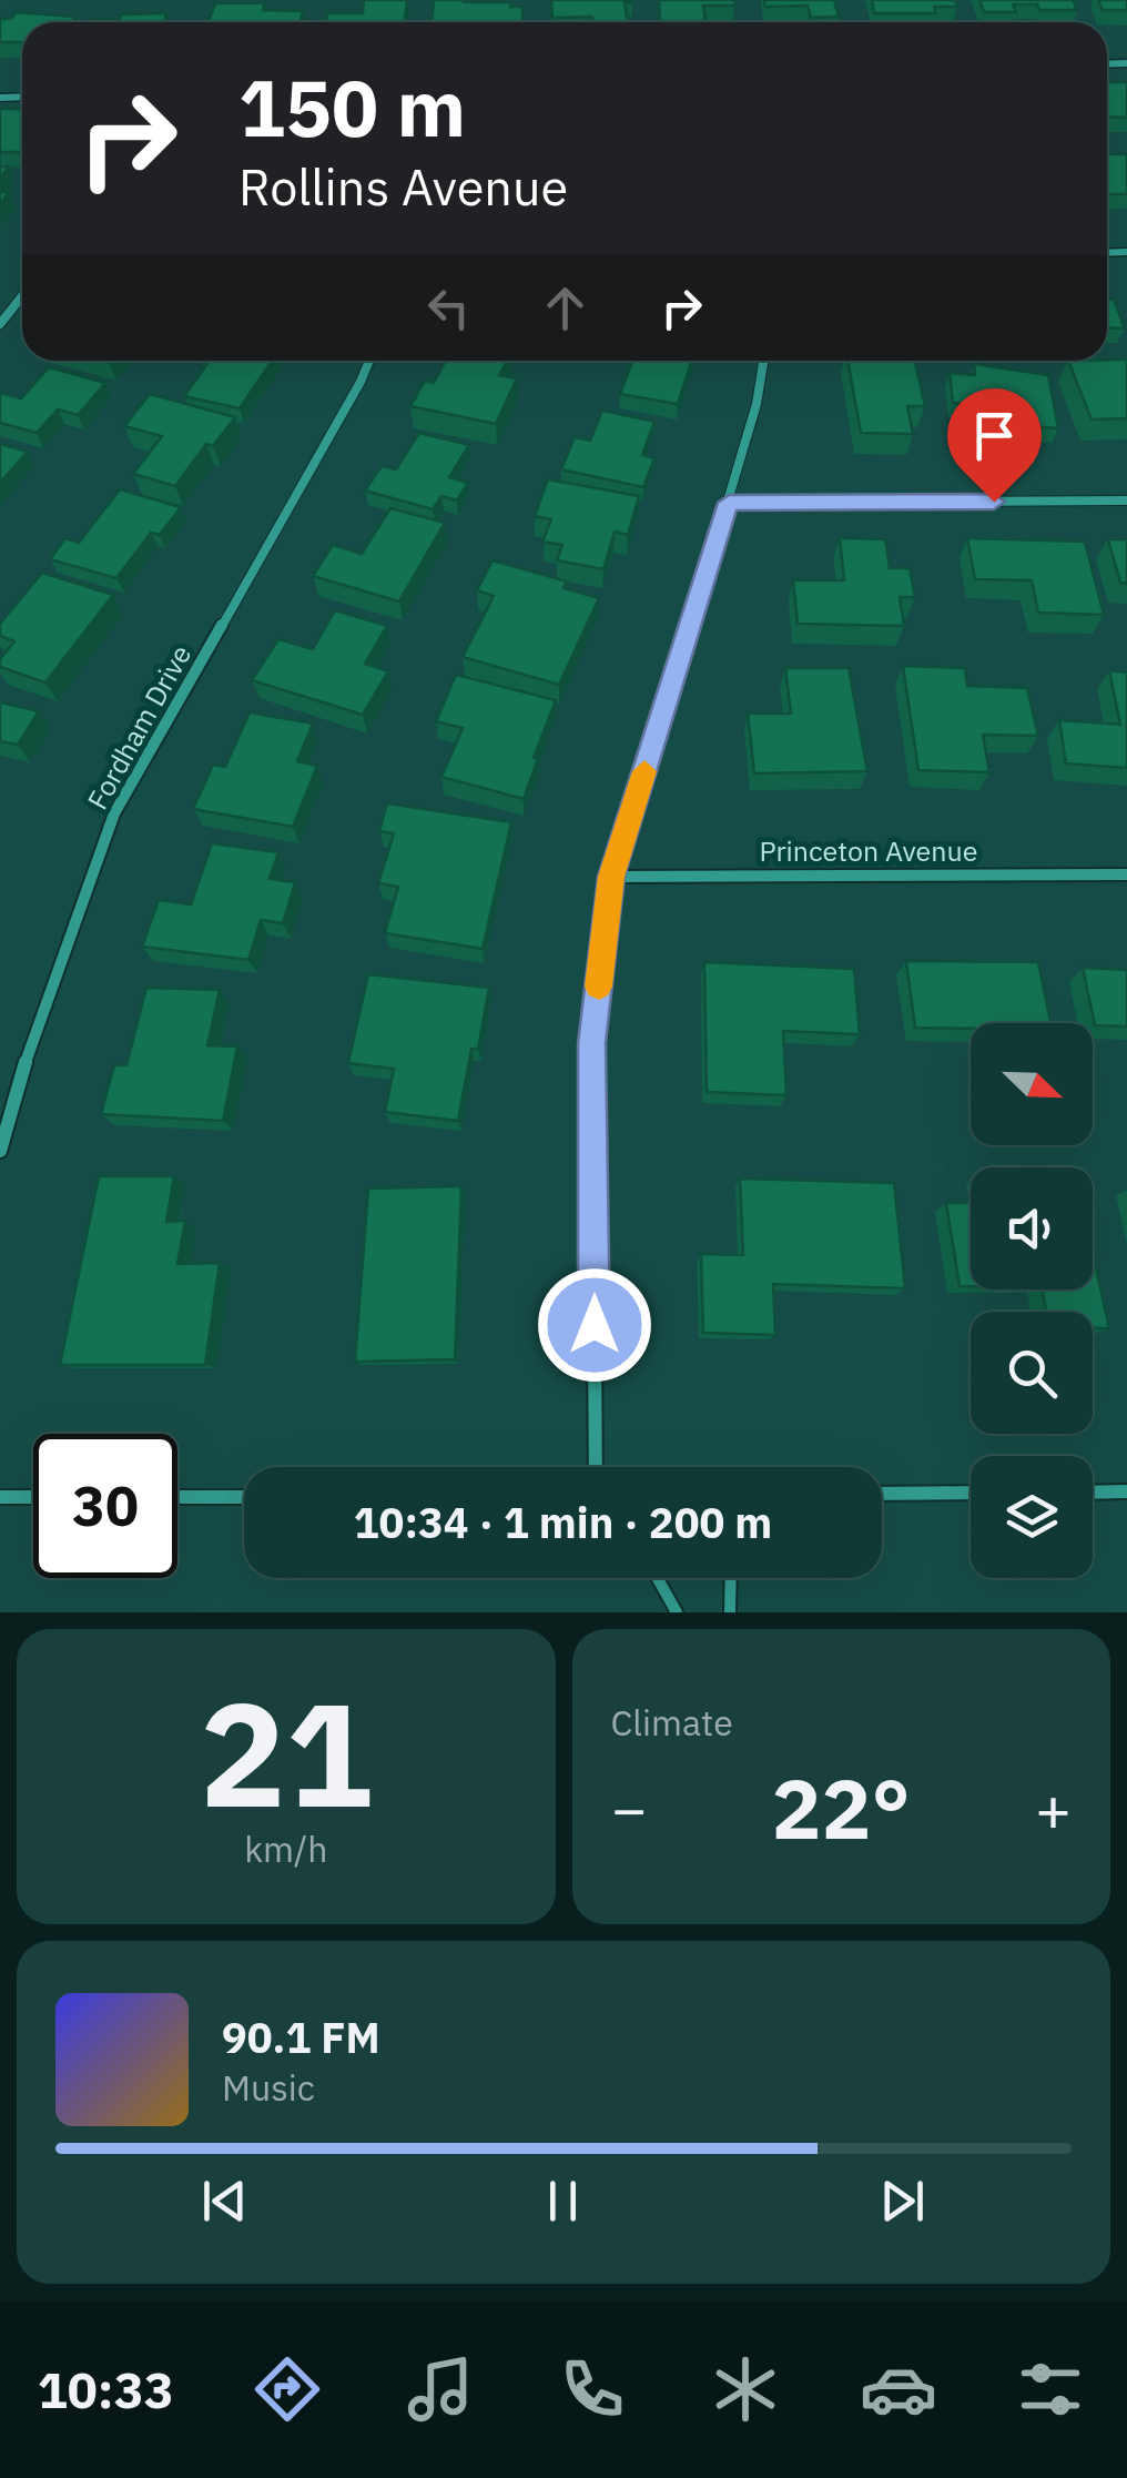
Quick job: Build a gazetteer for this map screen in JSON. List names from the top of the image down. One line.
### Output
{"streets":{"street":["Fordham Drive","Princeton Avenue"]},"north":"bottom right","page":{"turn":["150 m","Rollins Avenue"],"limit":"30","trip":"10:34 · 1 min · 200 m","tile":[["21","km/h"],"Climate"],"heat":["−","22°","+"],"song":["90.1 FM","Music"],"tabs":"10:33"}}
